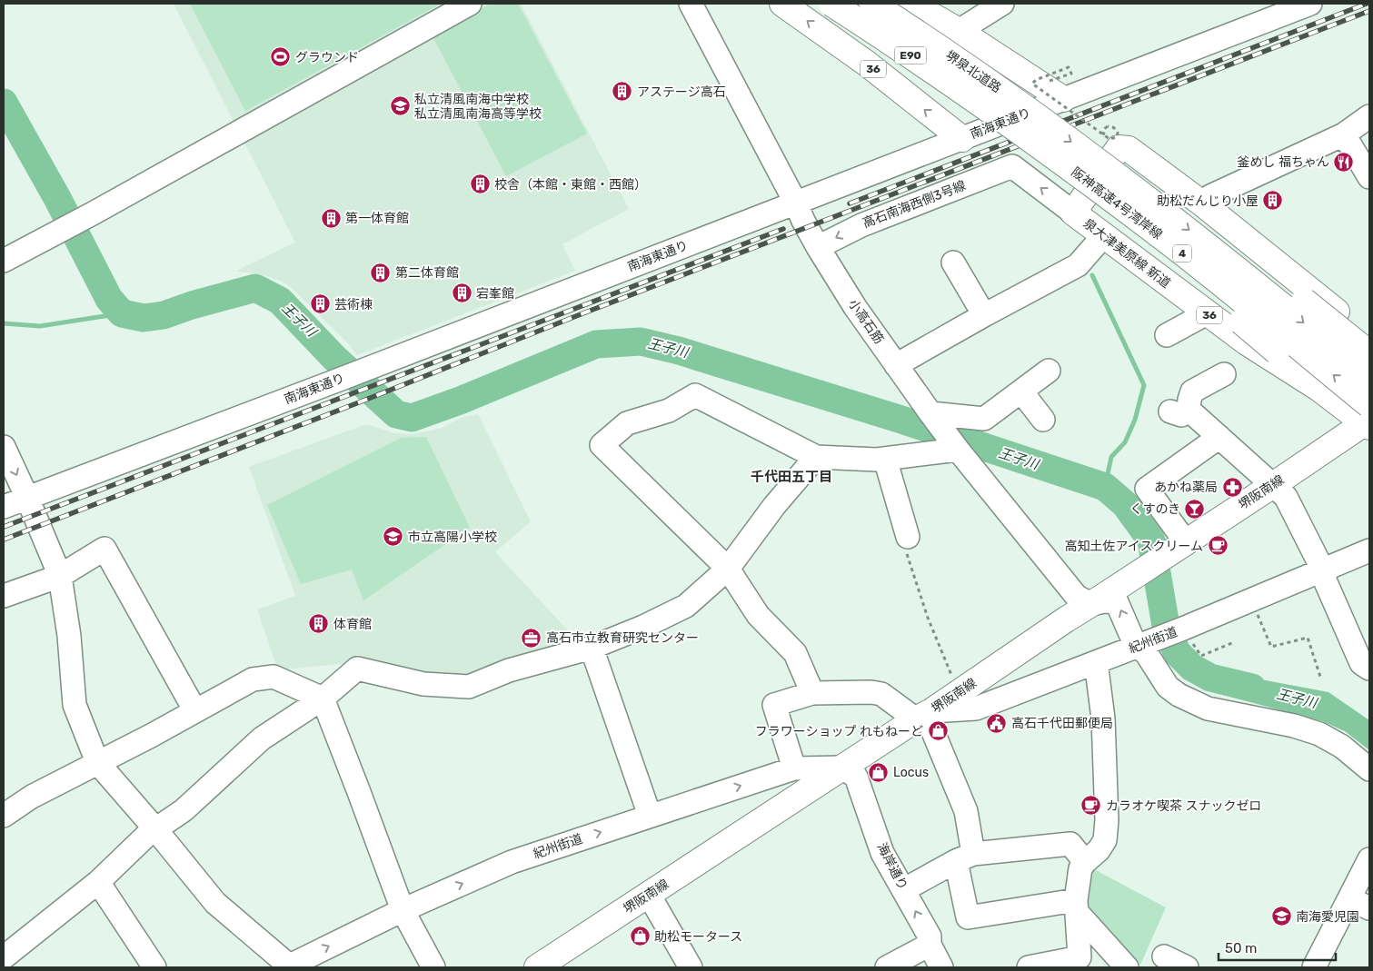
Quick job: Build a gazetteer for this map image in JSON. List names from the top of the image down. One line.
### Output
{"streets":{"main road":["E90","36","堺泉北道路","阪神高速4号湾岸線","泉大津美原線 新道","4","堺阪南線"],"street":["南海東通り","高石南海西側3号線","小高石筋","紀州街道","海岸通り"]},"crossings":[["36","南海東通り"],["堺泉北道路","阪神高速4号湾岸線"],["南海東通り","小高石筋"],["阪神高速4号湾岸線","泉大津美原線 新道"],["阪神高速4号湾岸線","堺阪南線"],["高石南海西側3号線","泉大津美原線 新道"],["高石南海西側3号線","小高石筋"],["泉大津美原線 新道","堺阪南線"],["小高石筋","堺阪南線"],["堺阪南線","紀州街道"],["堺阪南線","海岸通り"],["紀州街道","海岸通り"]],"districts":["千代田五丁目"],"water":["王子川"],"places":{"sports":["グラウンド"],"building":["アステージ高石","校舎（本館・東館・西館）","助松だんじり小屋","第一体育館","第二体育館","宕峯館","芸術棟","体育館"],"school or university":["私立清風南海中学校 私立清風南海高等学校","市立高陽小学校","南海愛児園"],"restaurant":["釜めし 福ちゃん"],"pharmacy":["あかね薬局"],"bar":["くすのき"],"cafe":["高知土佐アイスクリーム","カラオケ喫茶 スナックゼロ"],"office":["高石市立教育研究センター"],"public building":["高石千代田郵便局"],"shop":["フラワーショップ れもねーど","Locus","助松モータース"]},"scale_bar":"50 m"}
